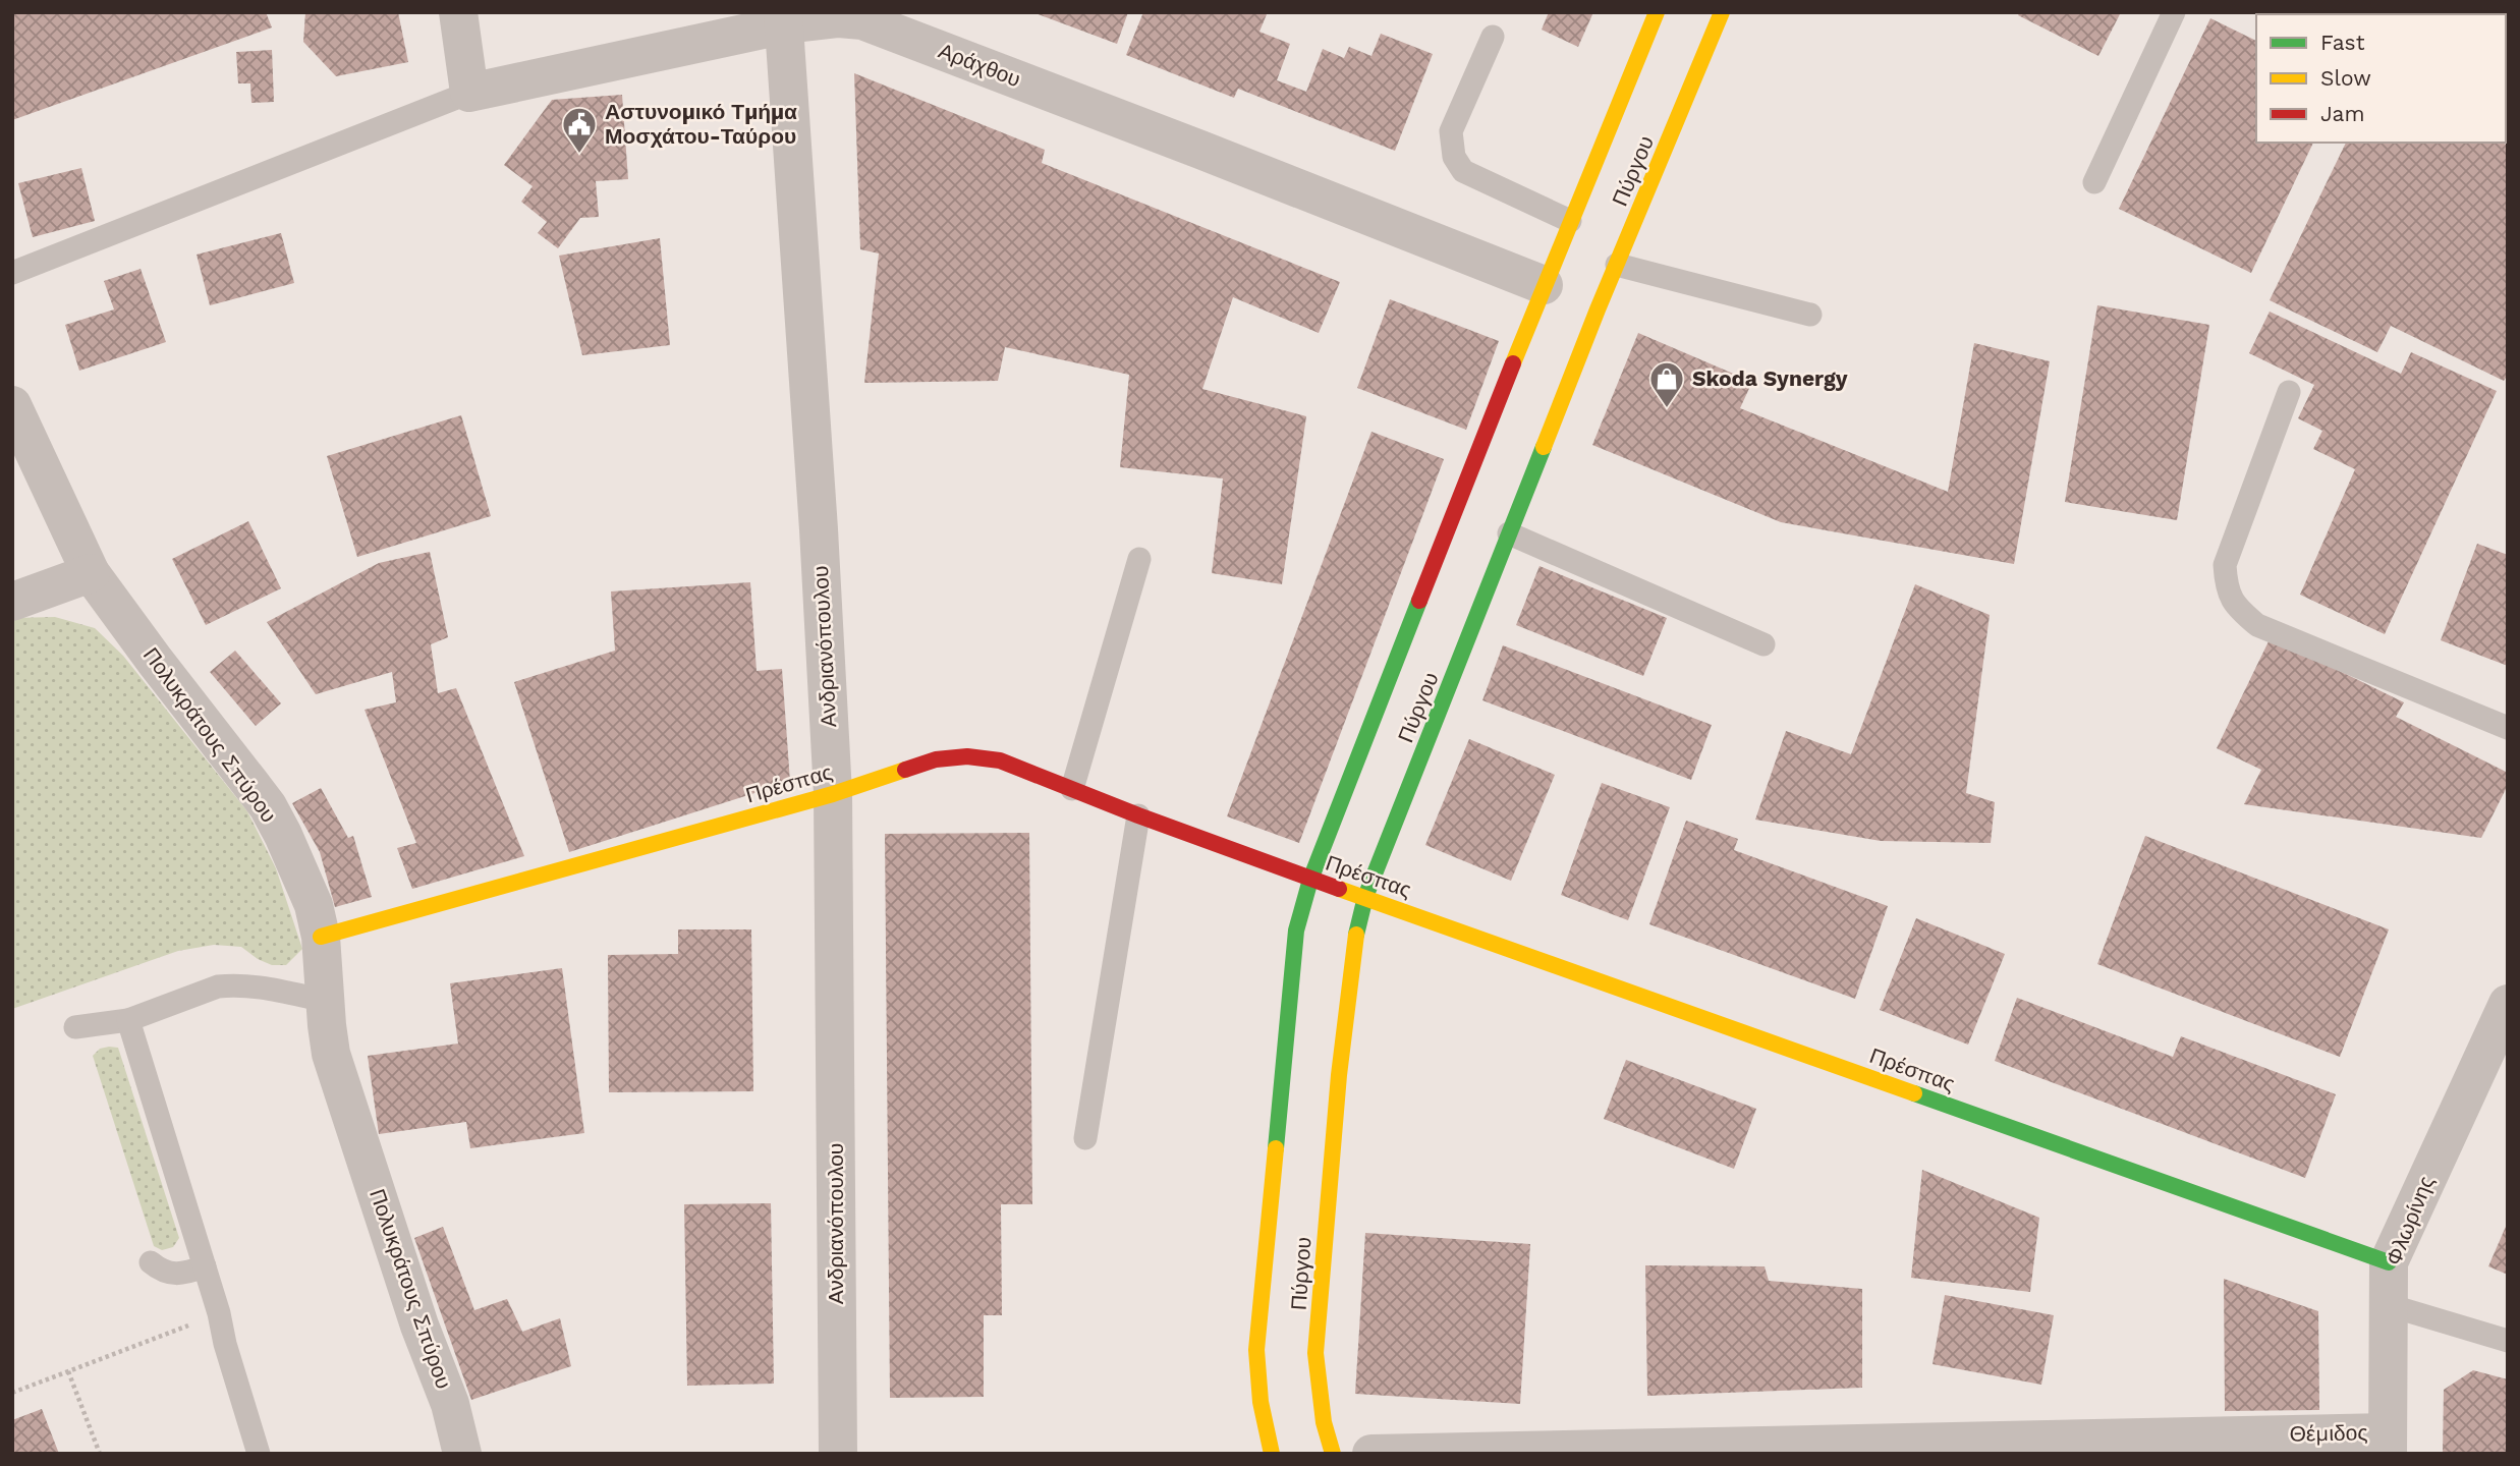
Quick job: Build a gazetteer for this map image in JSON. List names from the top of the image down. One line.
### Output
{"streets":{"street":["Αράχθου","Πύργου","Ανδριανόπουλου","Πολυκράτους Σπύρου","Πρέσπας","Φλωρίνης","Θέμιδος"]},"crossings":[["Αράχθου","Πύργου"],["Αράχθου","Ανδριανόπουλου"],["Πύργου","Πρέσπας"],["Ανδριανόπουλου","Πρέσπας"],["Πολυκράτους Σπύρου","Πρέσπας"],["Πρέσπας","Φλωρίνης"],["Φλωρίνης","Θέμιδος"]],"places":{"public building":["Αστυνομικό Τμήμα Μοσχάτου-Ταύρου"],"shop":["Skoda Synergy"]},"legend":["Fast","Slow","Jam"]}
